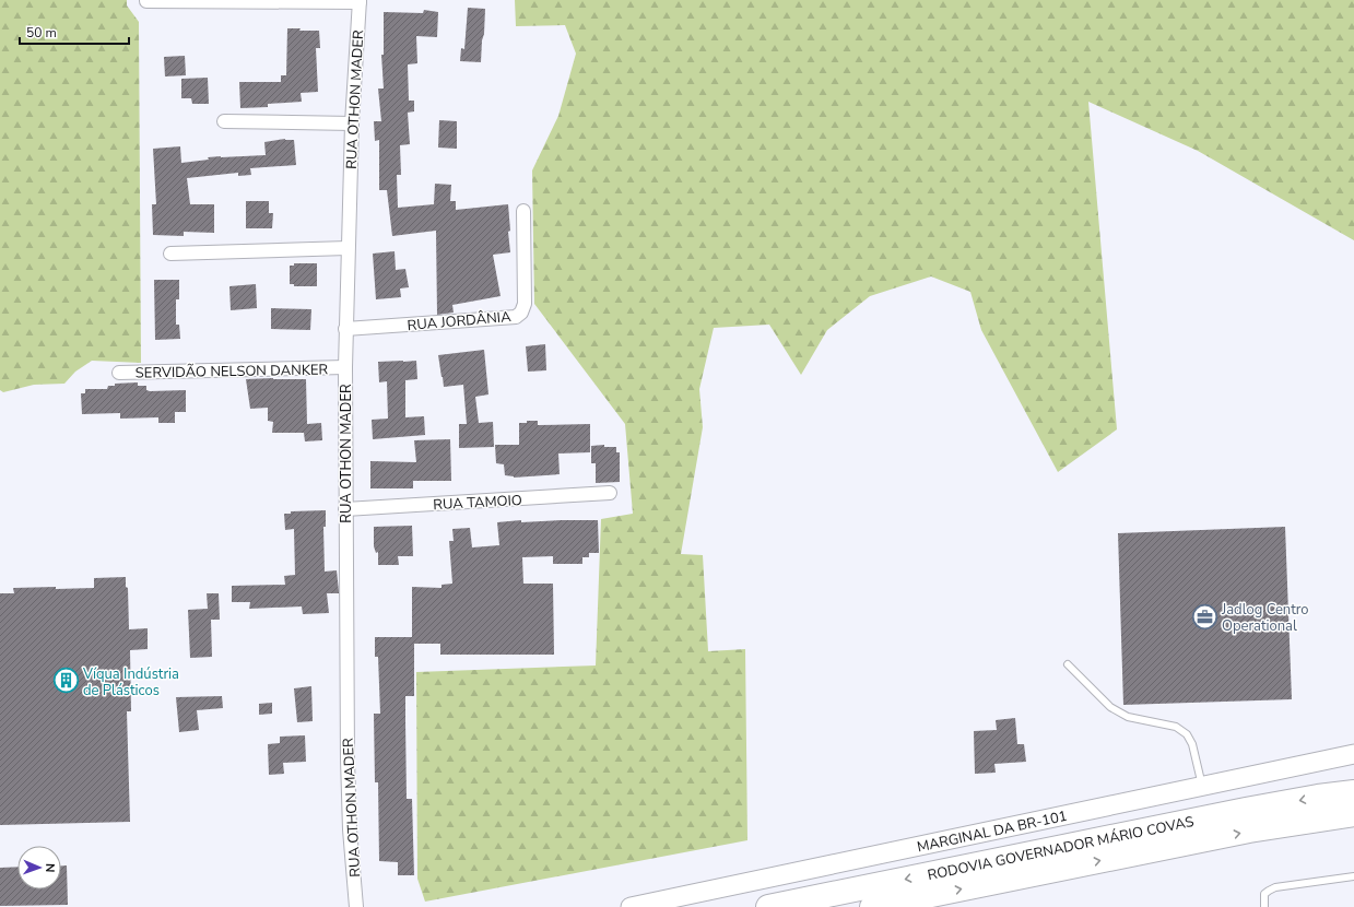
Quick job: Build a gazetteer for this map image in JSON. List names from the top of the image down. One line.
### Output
{"streets":{"highway":["RODOVIA GOVERNADOR MÁRIO COVAS"],"main road":["MARGINAL DA BR-101"],"street":["RUA OTHON MADER","RUA JORDÂNIA","SERVIDÃO NELSON DANKER","RUA TAMOIO"]},"crossings":[["RUA OTHON MADER","RUA JORDÂNIA"],["RUA OTHON MADER","SERVIDÃO NELSON DANKER"],["RUA OTHON MADER","RUA TAMOIO"]],"places":{"office":["Jadlog Centro Operational"],"building":["Víqua Indústria de Plásticos"]},"scale_bar":"50 m","north":"right"}
